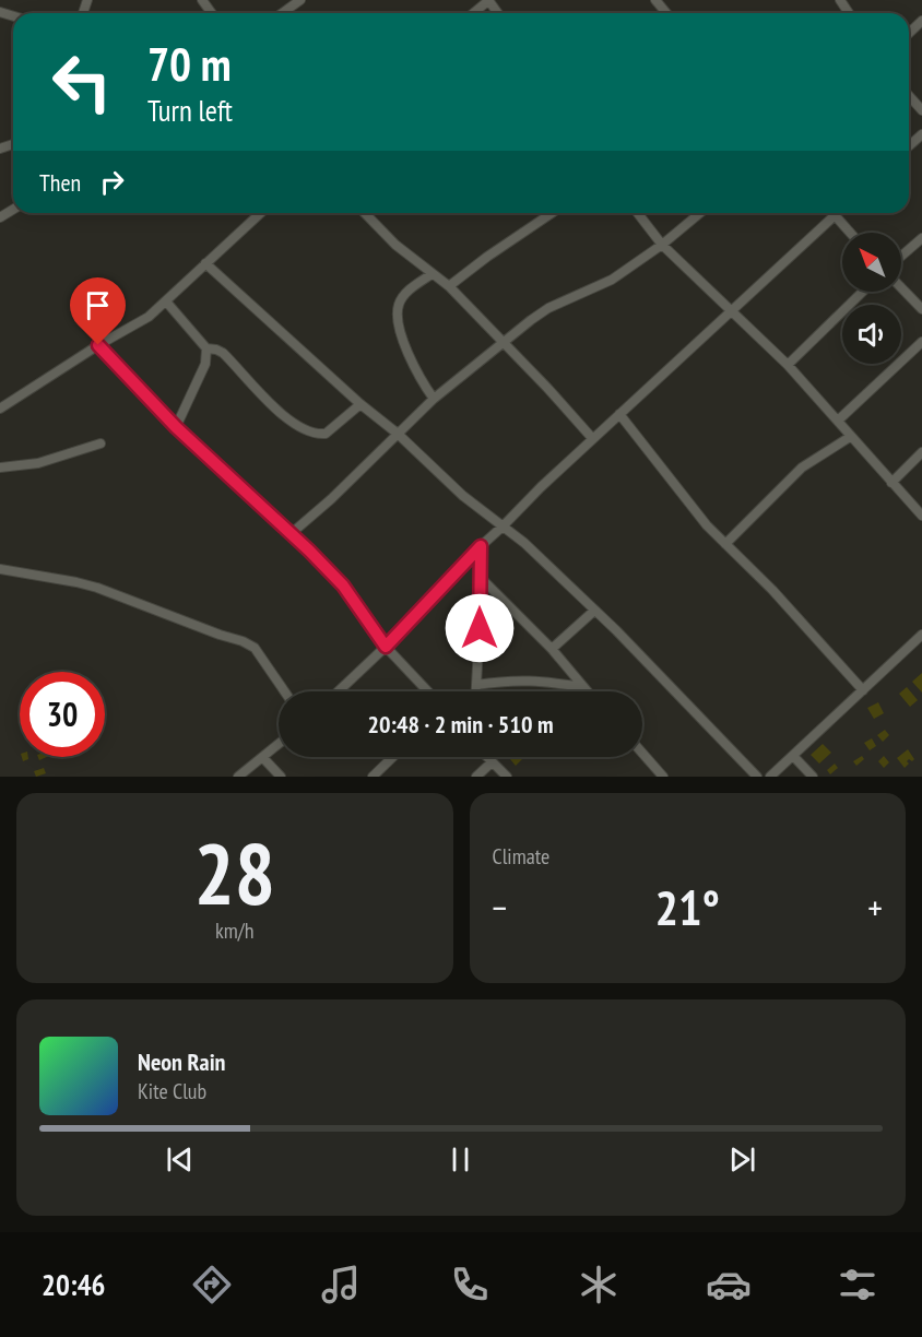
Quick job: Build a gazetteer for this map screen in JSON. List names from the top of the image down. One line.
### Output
{"north":"top left","page":{"turn":["70 m","Turn left"],"then":"Then","limit":"30","trip":"20:48 · 2 min · 510 m","tile":[["28","km/h"],"Climate"],"heat":["−","21°","+"],"song":["Neon Rain","Kite Club"],"tabs":"20:46"}}
